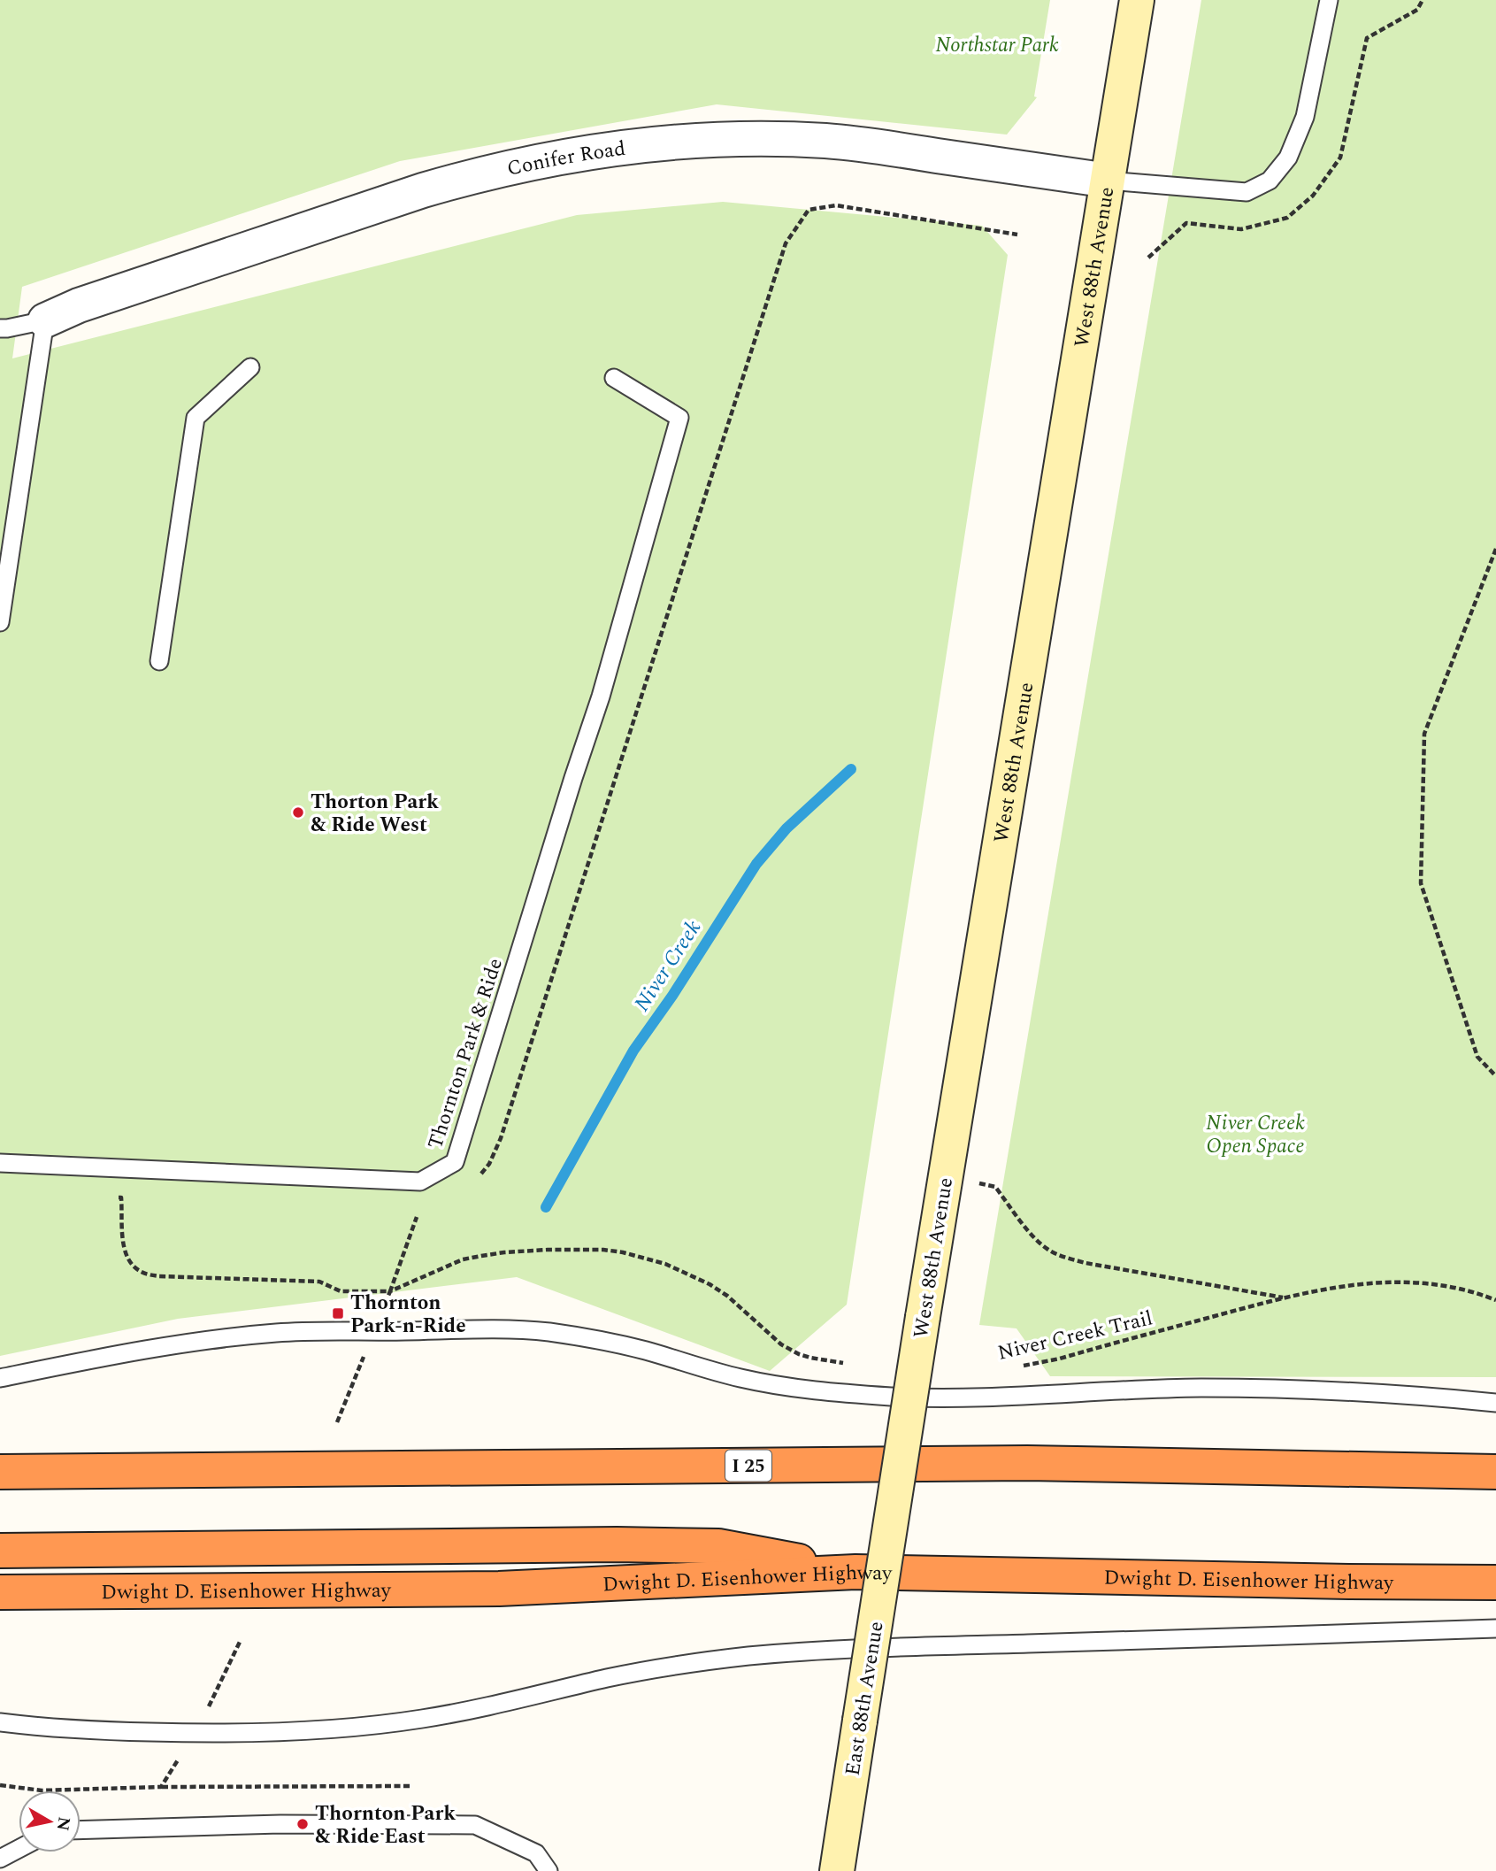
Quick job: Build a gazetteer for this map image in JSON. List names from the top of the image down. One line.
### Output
{"streets":{"highway":["I 25","Dwight D. Eisenhower Highway"],"main road":["West 88th Avenue","East 88th Avenue"],"street":["Conifer Road"],"lane":["Thornton Park & Ride"],"path":["Niver Creek Trail"]},"crossings":[["Conifer Road","West 88th Avenue"],["West 88th Avenue","East 88th Avenue"]],"water":["Niver Creek"],"parks":["Northstar Park","Niver Creek Open Space"],"places":{"other":["Thorton Park & Ride West","Thornton Park & Ride East"],"transit":["Thornton Park-n-Ride"]},"north":"right"}
